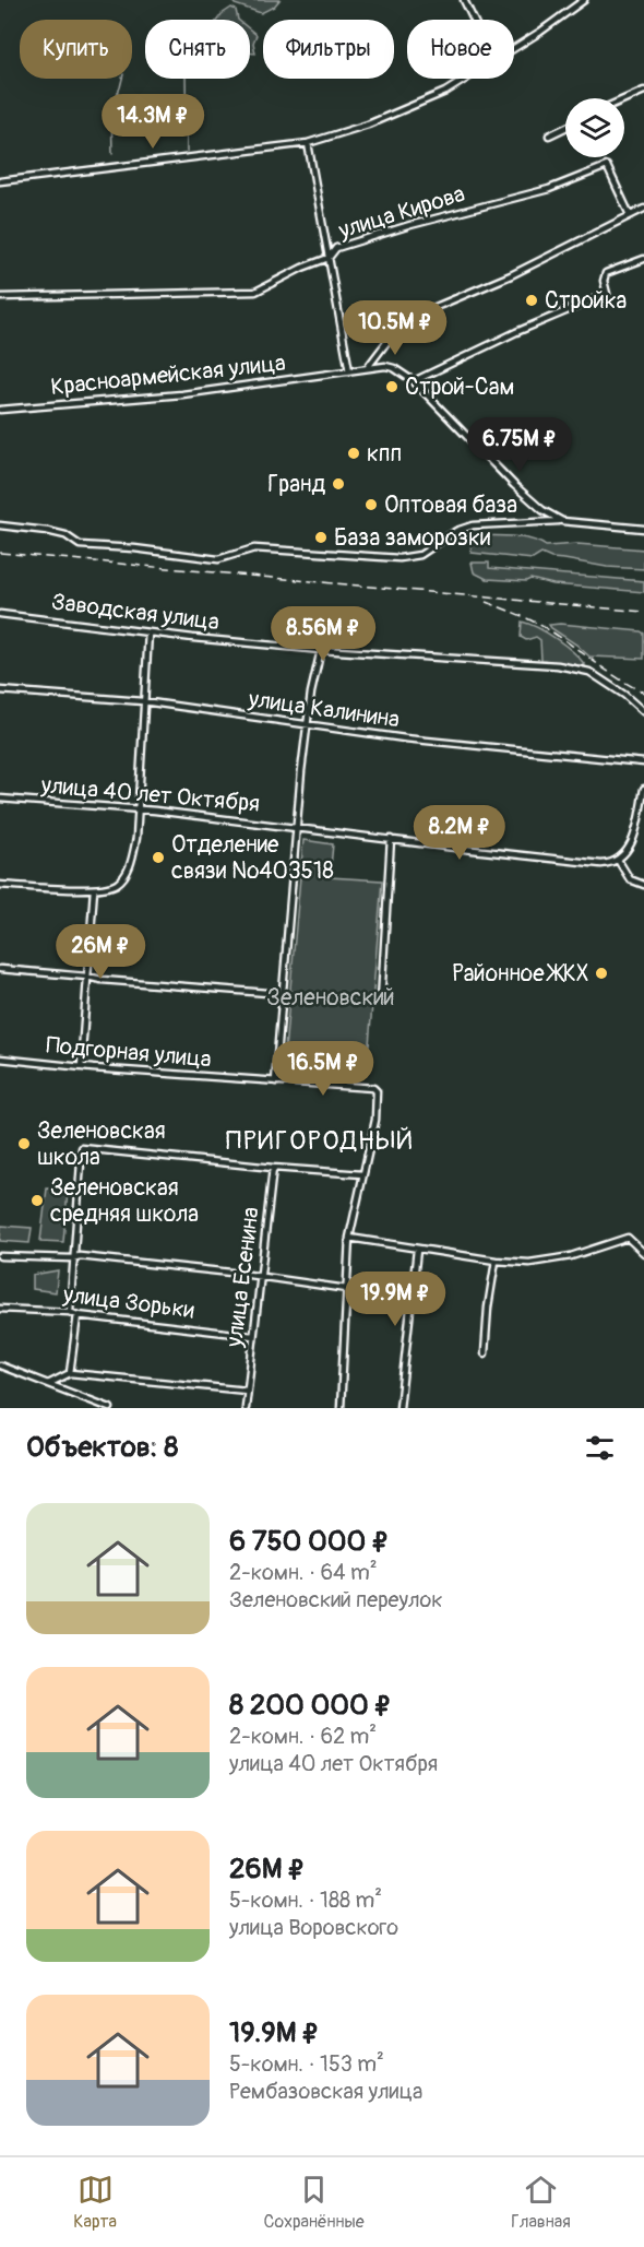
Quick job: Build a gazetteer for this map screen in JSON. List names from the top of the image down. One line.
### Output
{"streets":{"street":["улица Кирова","Красноармейская улица","Заводская улица","улица Калинина","улица 40 лет Октября","Подгорная улица","улица Есенина","улица Зорьки"]},"crossings":[["улица Есенина","улица Зорьки"]],"districts":["ПРИГОРОДНЫЙ"],"parks":["Зеленовский"],"places":["Стройка","Строй-Сам","кпп","Гранд","Оптовая база","База заморозки","Отделение связи №403518","Районное ЖКХ","Зеленовская школа","Зеленовская средняя школа"],"page":{"chip":["Купить","Снять","Фильтры","Новое"],"price":["14.3M ₽","10.5M ₽","6.75M ₽","8.56M ₽","8.2M ₽","26M ₽","16.5M ₽","19.9M ₽"],"heading":"Объектов: 8","list":[{"name":"6 750 000 ₽","note":"2-комн. · 64 m² · Зеленовский переулок"},{"name":"8 200 000 ₽","note":"2-комн. · 62 m² · улица 40 лет Октября"},{"name":"26M ₽","note":"5-комн. · 188 m² · улица Воровского"},{"name":"19.9M ₽","note":"5-комн. · 153 m² · Рембазовская улица"}],"tabs":["Карта","Сохранённые","Главная"]}}
